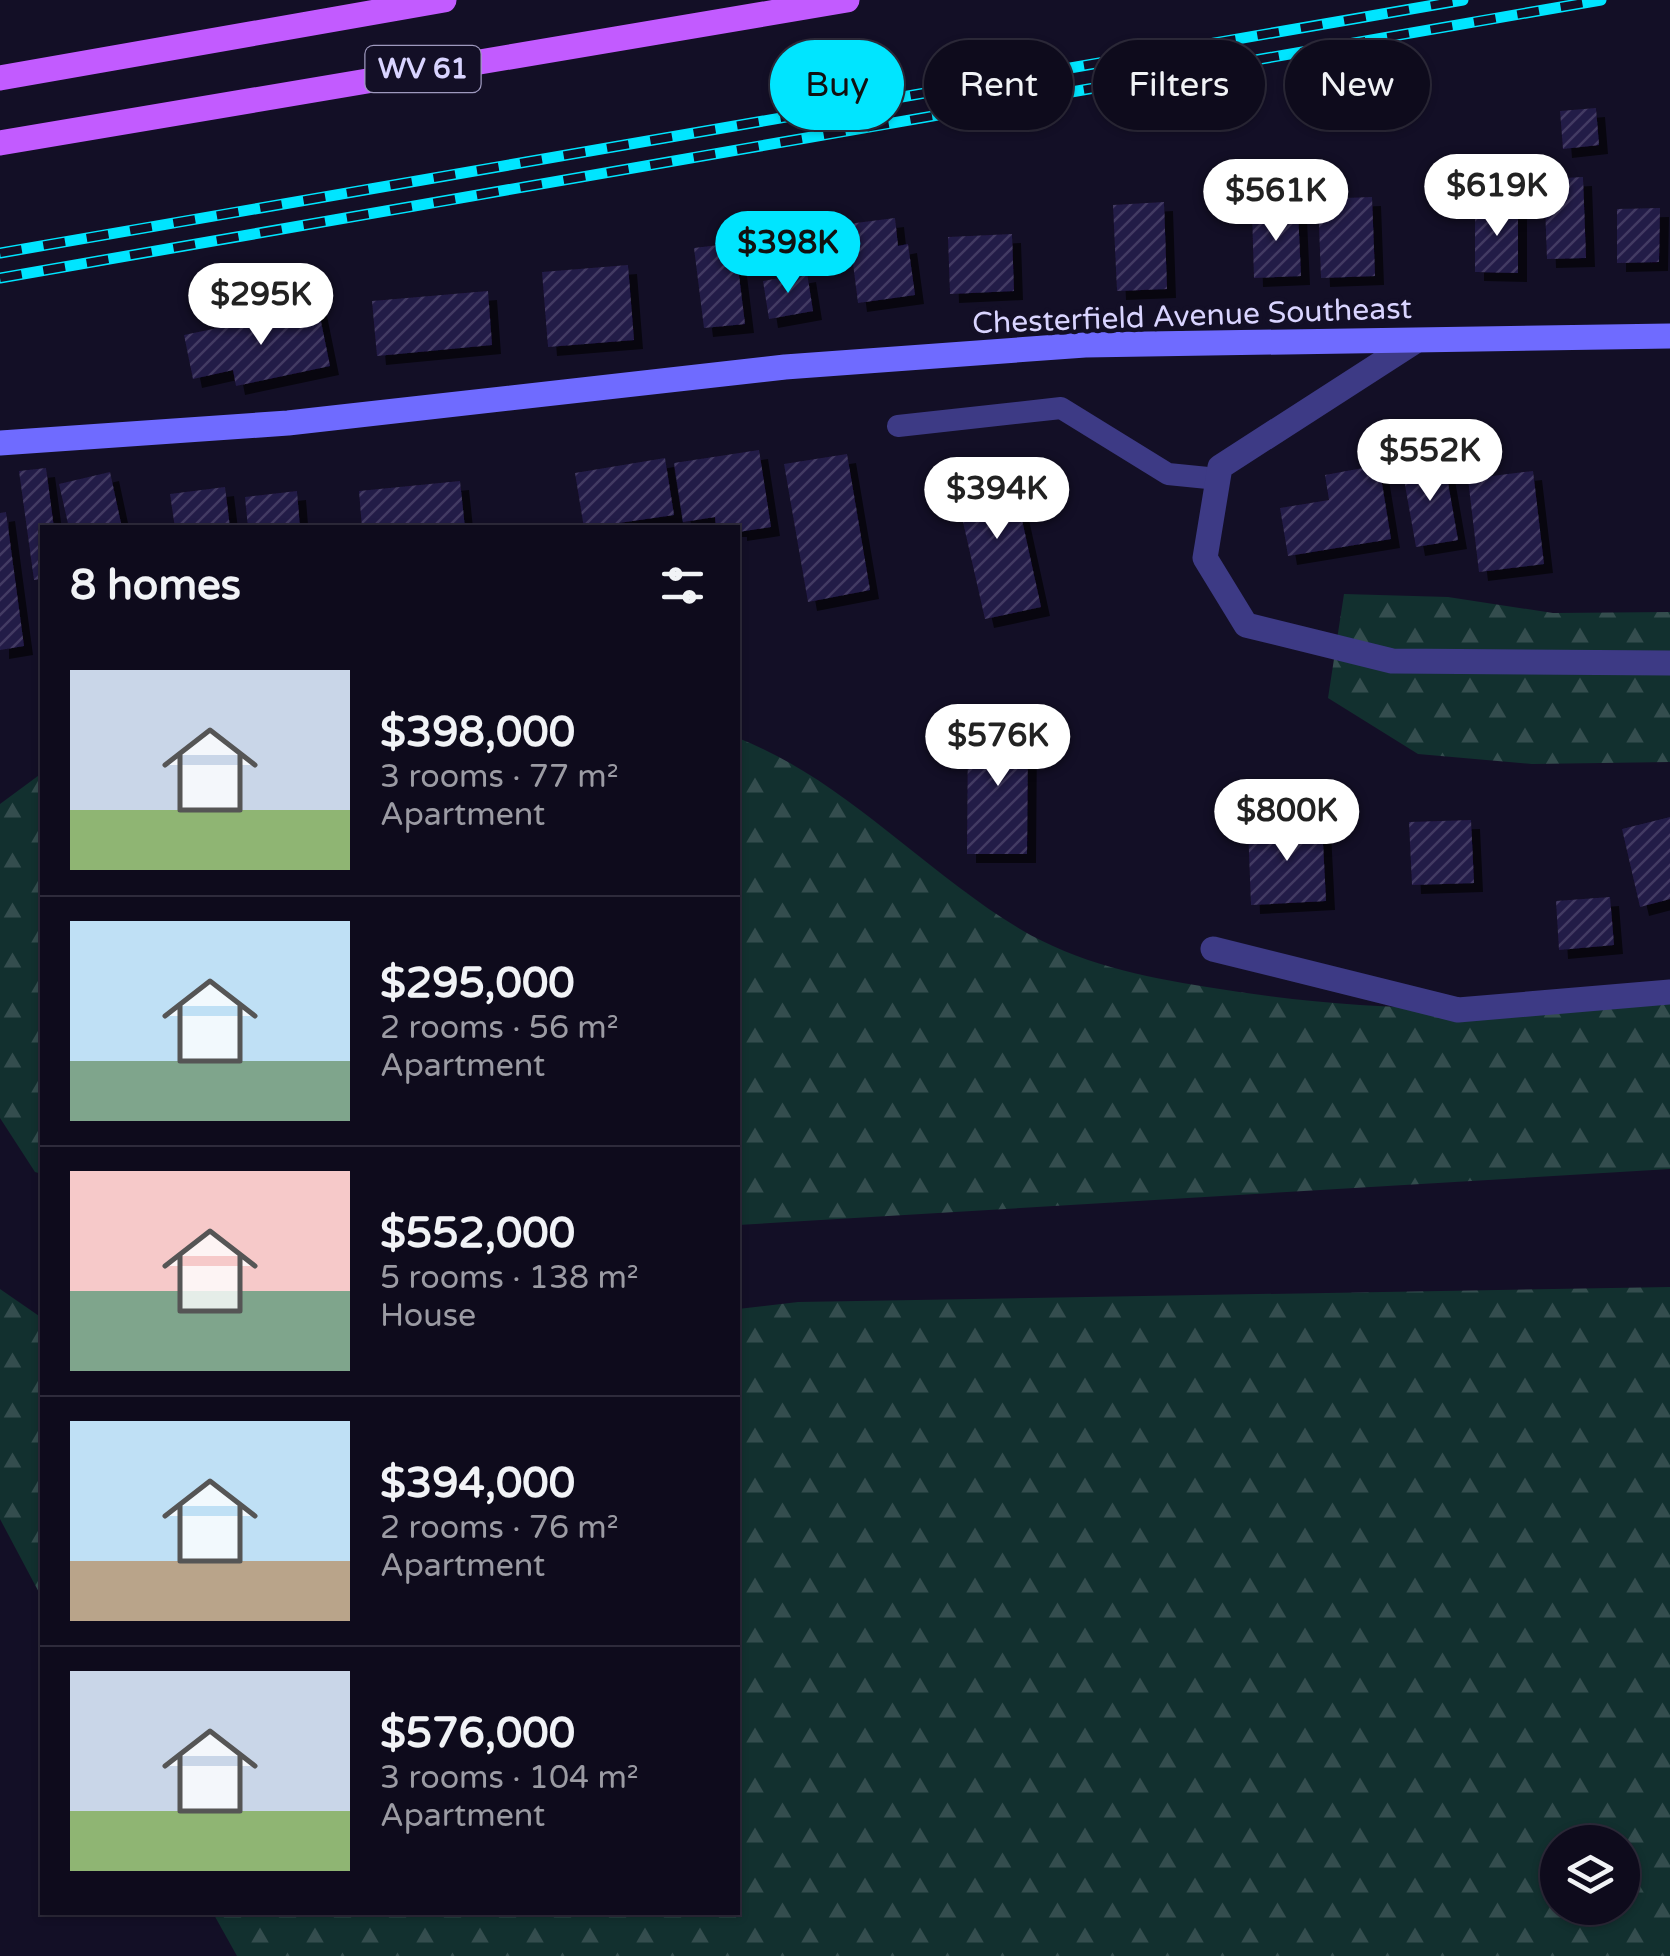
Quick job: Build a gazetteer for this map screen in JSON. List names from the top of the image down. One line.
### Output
{"streets":{"main road":["WV 61"],"street":["Chesterfield Avenue Southeast"]},"page":{"chip":["Buy","Rent","Filters","New"],"price":["$619K","$561K","$398K","$295K","$552K","$394K","$576K","$800K"],"heading":"8 homes","list":[{"name":"$398,000","note":"3 rooms · 77 m² · Apartment"},{"name":"$295,000","note":"2 rooms · 56 m² · Apartment"},{"name":"$552,000","note":"5 rooms · 138 m² · House"},{"name":"$394,000","note":"2 rooms · 76 m² · Apartment"},{"name":"$576,000","note":"3 rooms · 104 m² · Apartment"}]}}
